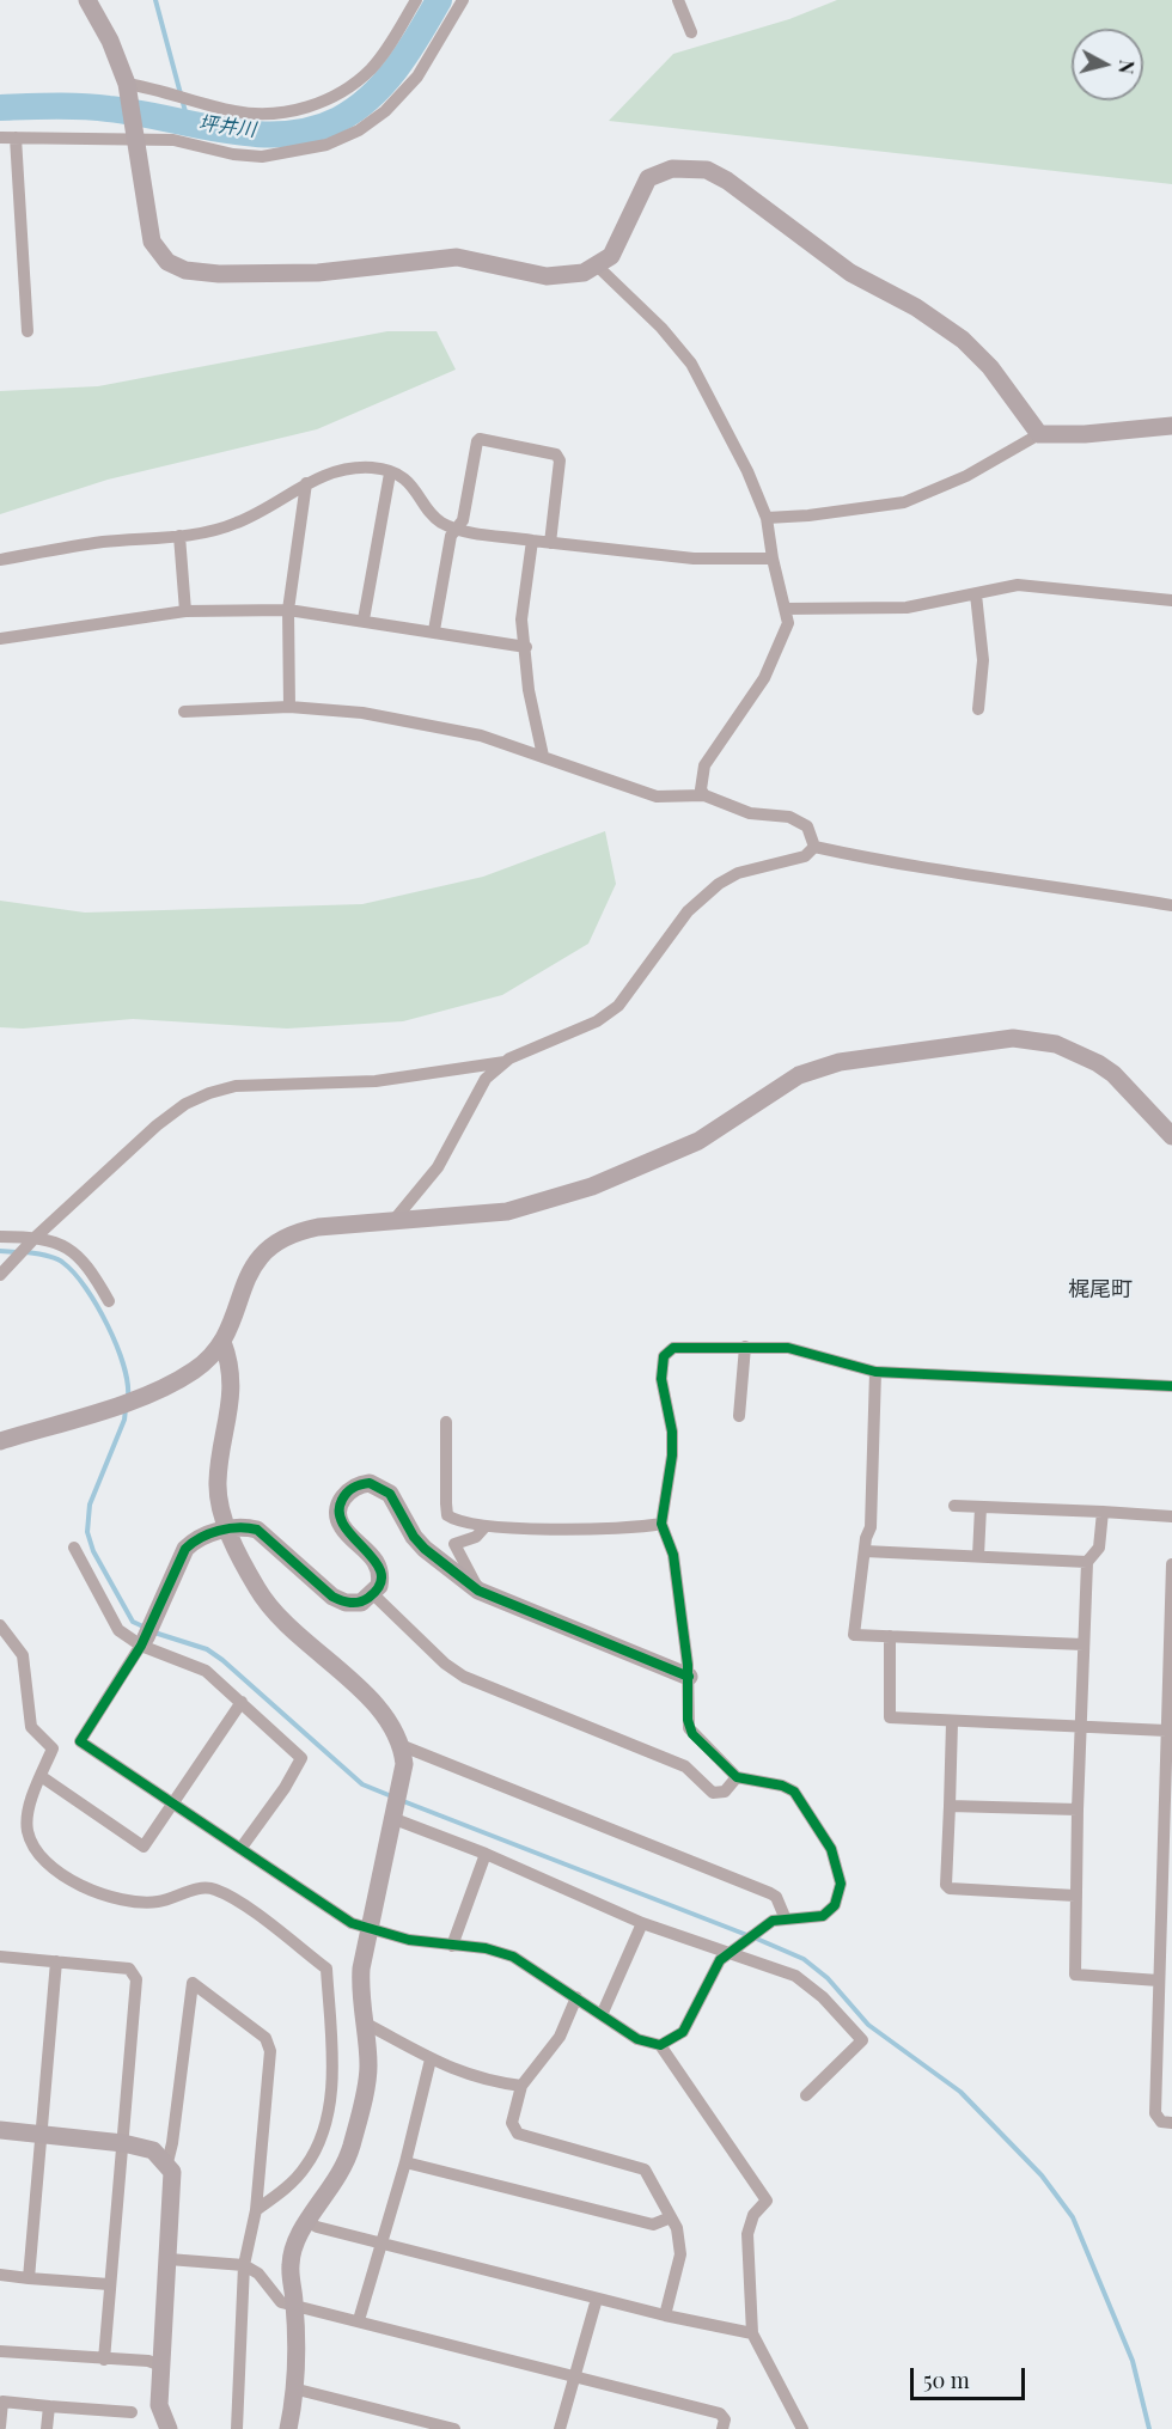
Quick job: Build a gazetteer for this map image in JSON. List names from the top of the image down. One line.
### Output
{"districts":["梶尾町"],"water":["坪井川"],"scale_bar":"50 m","north":"right"}
